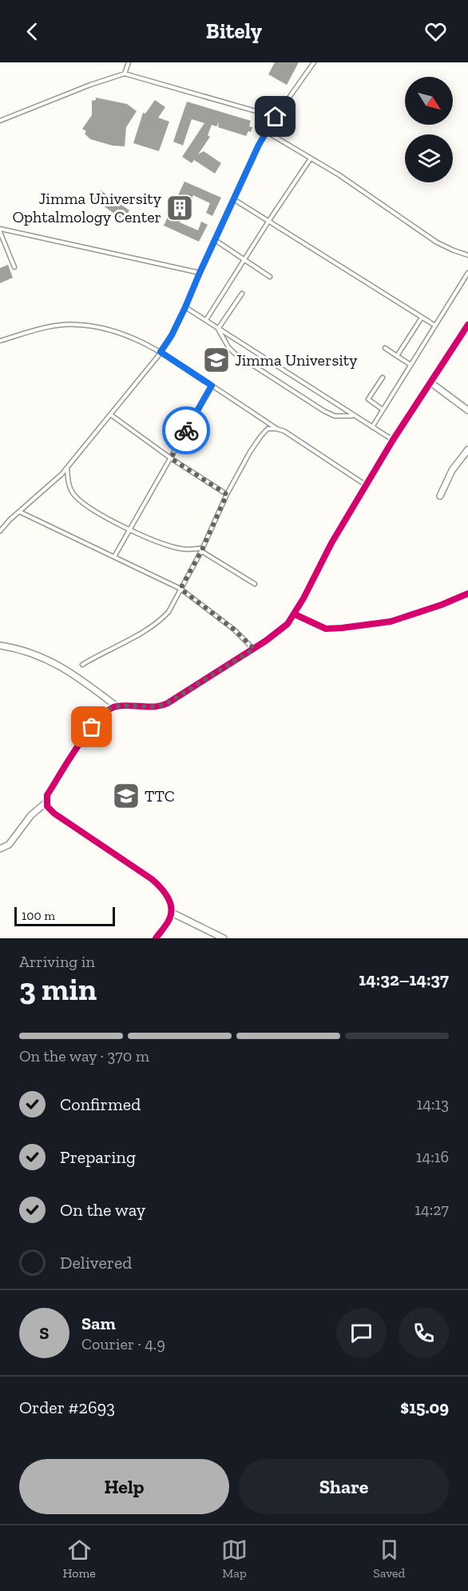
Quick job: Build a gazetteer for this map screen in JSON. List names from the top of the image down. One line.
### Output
{"places":{"building":["Jimma University Ophtalmology Center"],"school or university":["Jimma University","TTC"]},"scale_bar":"100 m","north":"bottom right","page":{"header":"Bitely","scale":"100 m","heading":["3 min","Arriving in","14:32–14:37"],"panel":["Sam","Courier · 4.9","Order #2693","$15.09"],"bar":"On the way · 370 m","list":[["Confirmed","14:13"],["Preparing","14:16"],["On the way","14:27"],"Delivered"],"round":"S","buttons":["Help","Share"],"tabs":["Home","Map","Saved"]}}
